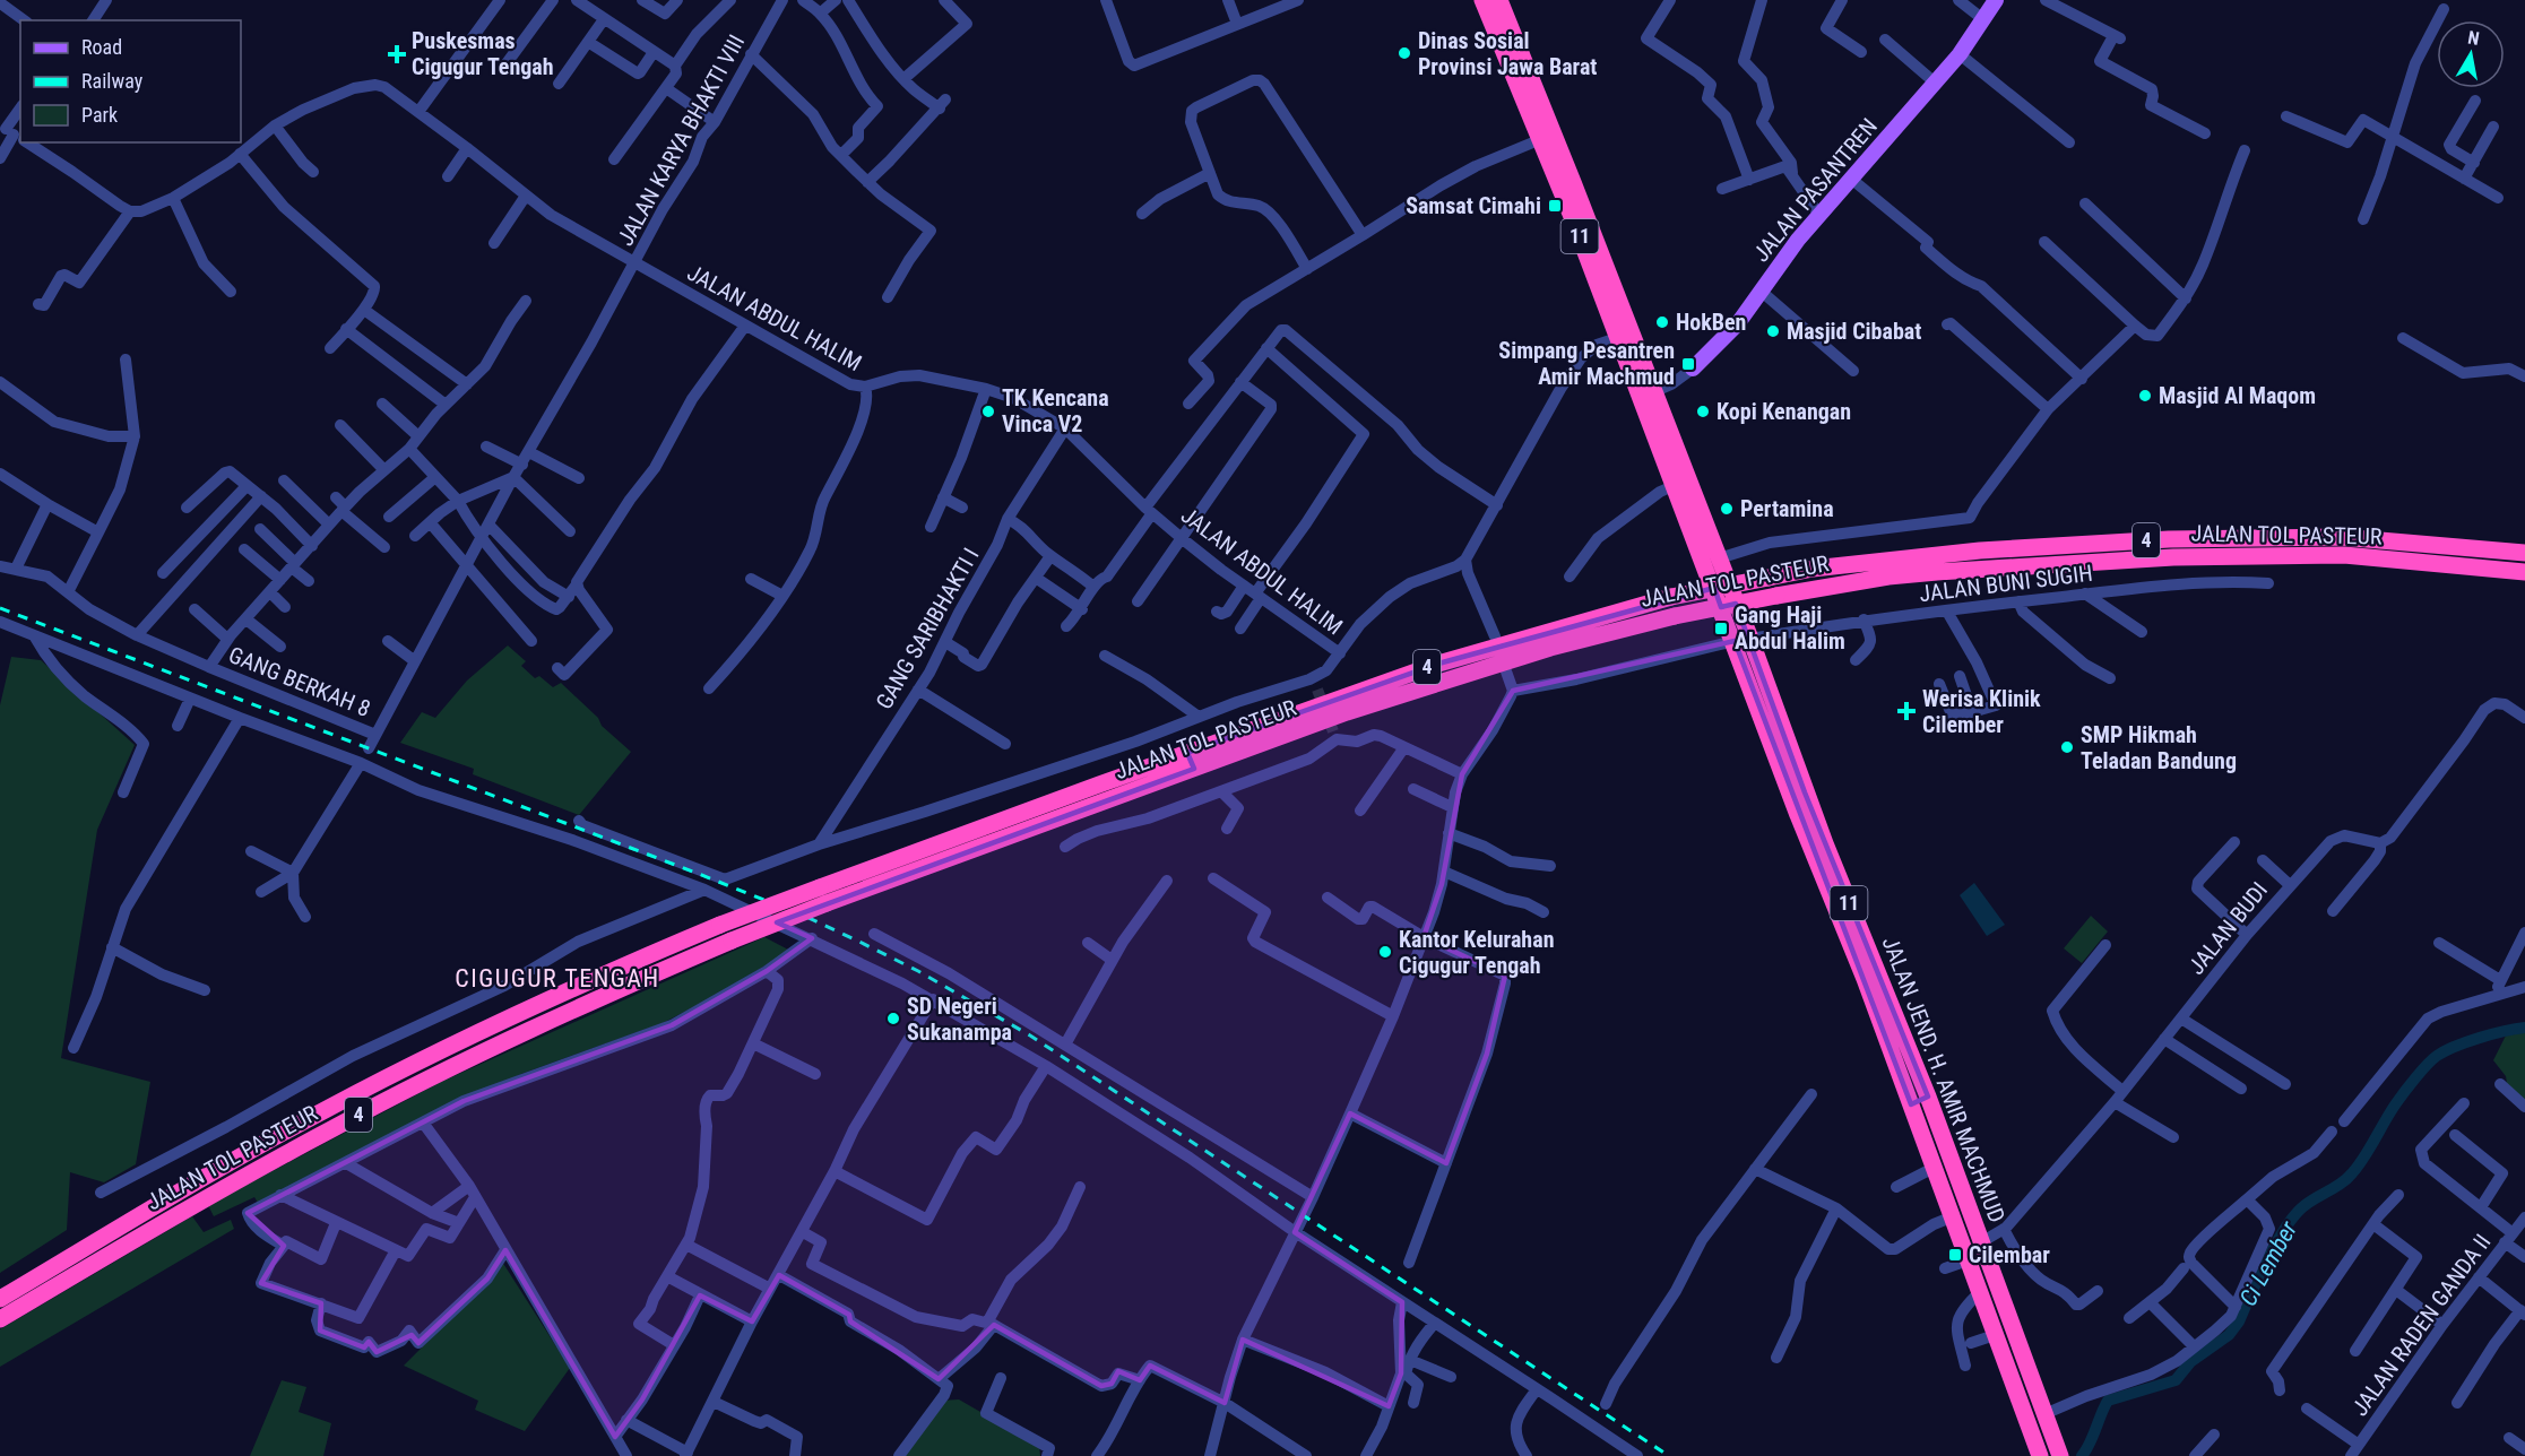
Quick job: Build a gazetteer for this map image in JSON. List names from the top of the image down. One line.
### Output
{"streets":{"highway":["11","JALAN TOL PASTEUR","4","JALAN JEND. H. AMIR MACHMUD"],"main road":["JALAN PASANTREN"],"street":["JALAN KARYA BHAKTI VIII","JALAN ABDUL HALIM","JALAN BUNI SUGIH","GANG SARIBHAKTI I","GANG BERKAH 8","JALAN BUDI","JALAN RADEN GANDA II"]},"crossings":[["JALAN KARYA BHAKTI VIII","JALAN ABDUL HALIM"],["JALAN KARYA BHAKTI VIII","GANG BERKAH 8"],["JALAN PASANTREN","JALAN JEND. H. AMIR MACHMUD"],["JALAN ABDUL HALIM","GANG SARIBHAKTI I"],["JALAN BUNI SUGIH","JALAN JEND. H. AMIR MACHMUD"],["JALAN BUDI","JALAN JEND. H. AMIR MACHMUD"]],"districts":["CIGUGUR TENGAH"],"water":["Ci Lember"],"places":{"other":["Dinas Sosial Provinsi Jawa Barat","HokBen","Masjid Cibabat","Masjid Al Maqom","TK Kencana Vinca V2","Kopi Kenangan","Pertamina","SMP Hikmah Teladan Bandung","Kantor Kelurahan Cigugur Tengah","SD Negeri Sukanampa"],"health":["Puskesmas Cigugur Tengah","Werisa Klinik Cilember"],"transit":["Samsat Cimahi","Simpang Pesantren Amir Machmud","Gang Haji Abdul Halim","Cilembar"]},"legend":["Road","Railway","Park"],"north":"top"}
